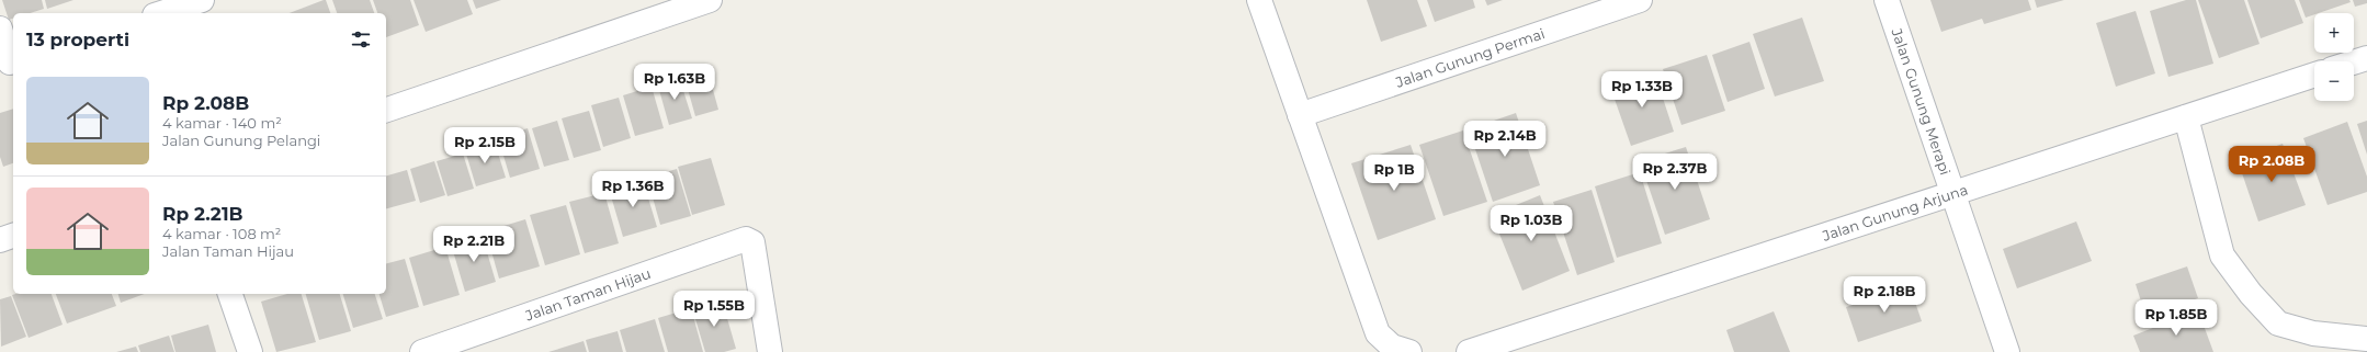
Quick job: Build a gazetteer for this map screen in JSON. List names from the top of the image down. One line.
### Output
{"streets":{"street":["Jalan Gunung Permai","Jalan Gunung Merapi","Jalan Gunung Arjuna","Jalan Taman Hijau"]},"crossings":[["Jalan Gunung Merapi","Jalan Gunung Arjuna"]],"page":{"map_buttons":["+","−"],"heading":"13 properti","price":["Rp 1.63B","Rp 1.33B","Rp 2.14B","Rp 2.15B","Rp 2.08B","Rp 2.37B","Rp 1B","Rp 1.36B","Rp 1.03B","Rp 2.21B","Rp 2.18B","Rp 1.55B","Rp 1.85B"],"list":[{"name":"Rp 2.08B","note":"4 kamar · 140 m² · Jalan Gunung Pelangi"},{"name":"Rp 2.21B","note":"4 kamar · 108 m² · Jalan Taman Hijau"}]}}
